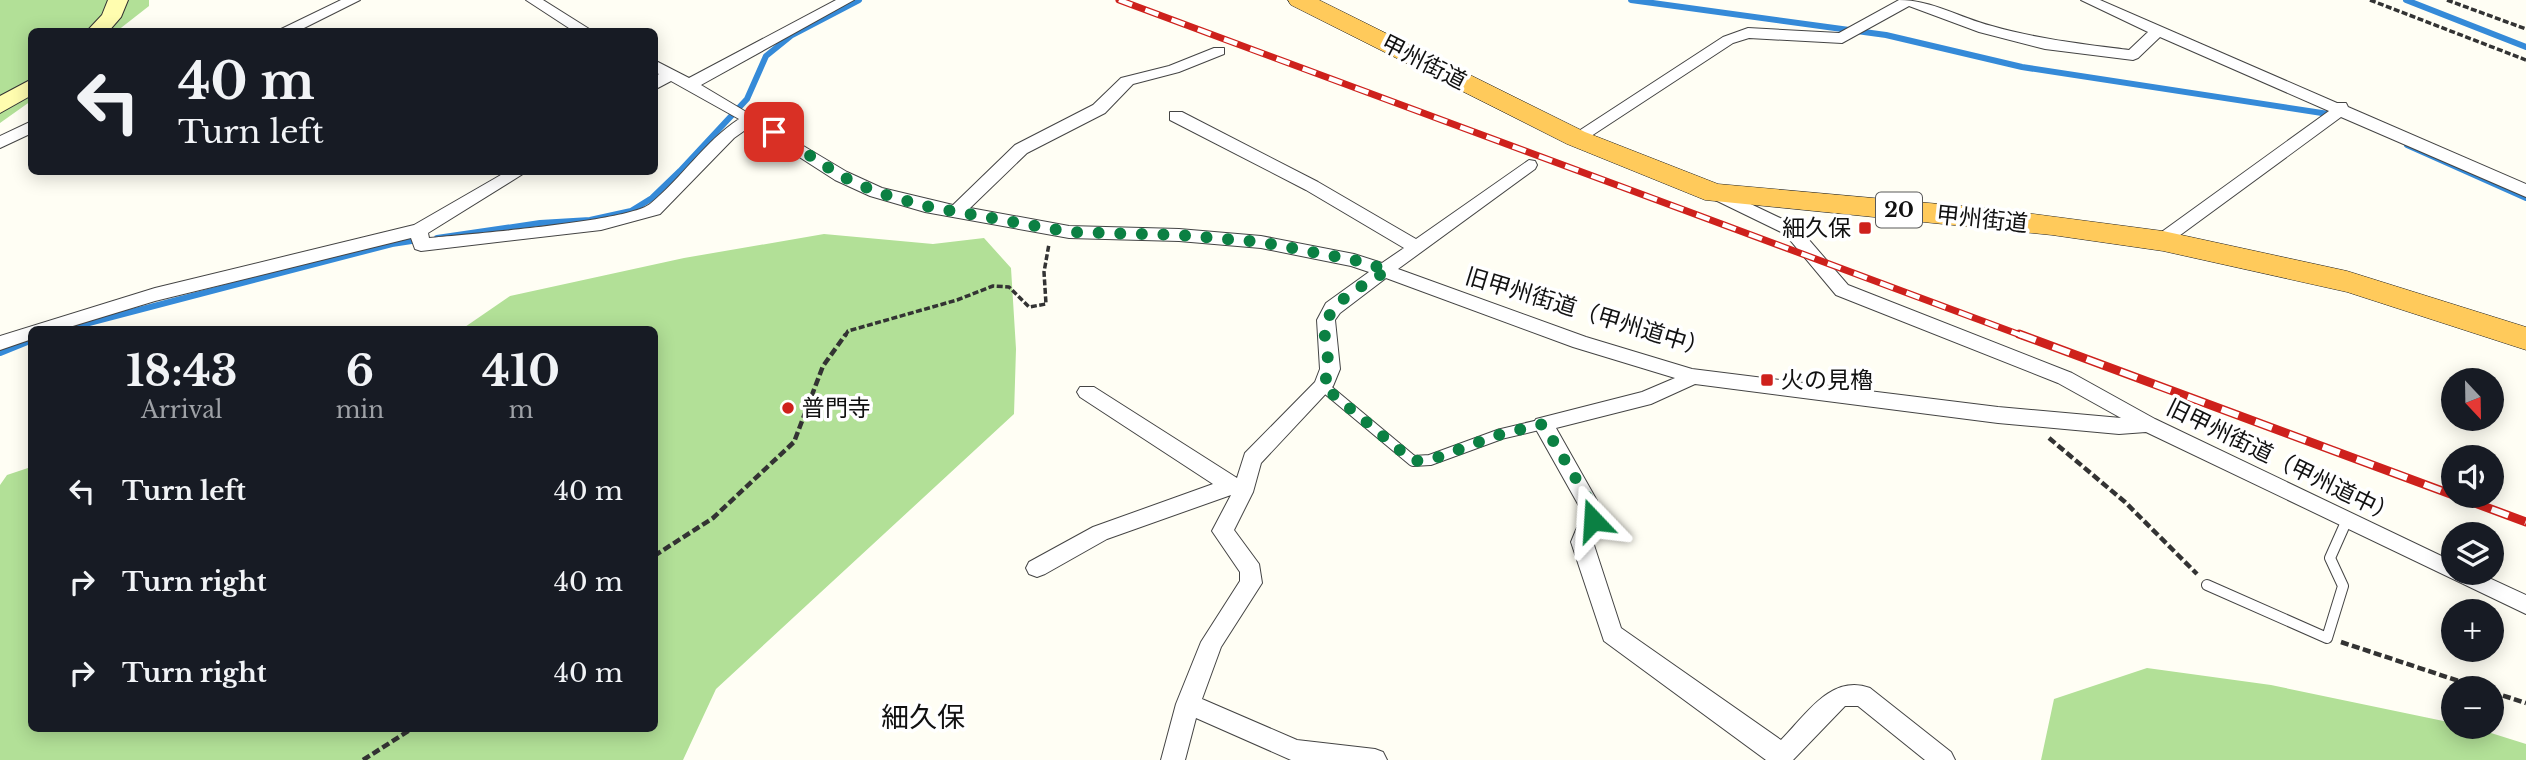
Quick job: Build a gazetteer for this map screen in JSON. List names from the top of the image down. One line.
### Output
{"streets":{"highway":["甲州街道","20"],"street":["旧甲州街道（甲州道中）"]},"districts":["細久保"],"places":{"transit":["細久保","火の見櫓"],"other":["普門寺"]},"north":"bottom","page":{"turn":["40 m","Turn left"],"eta":["18:43","Arrival","6","min","410","m"],"map_buttons":["+","−"],"list":[{"name":"Turn left","value":"40 m"},{"name":"Turn right","value":"40 m"},{"name":"Turn right","value":"40 m"}]}}
